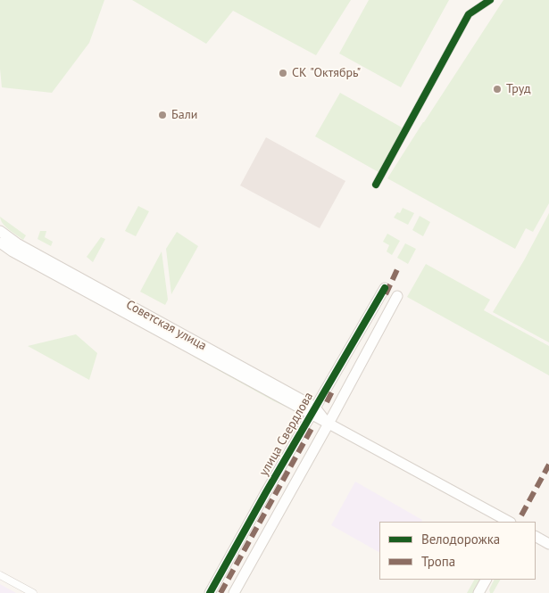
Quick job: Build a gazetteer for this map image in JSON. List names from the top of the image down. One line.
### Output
{"streets":{"street":["Советская улица","улица Свердлова"]},"crossings":[["Советская улица","улица Свердлова"]],"places":["СК \"Октябрь\"","Труд","Бали"],"legend":["Велодорожка","Тропа"]}
